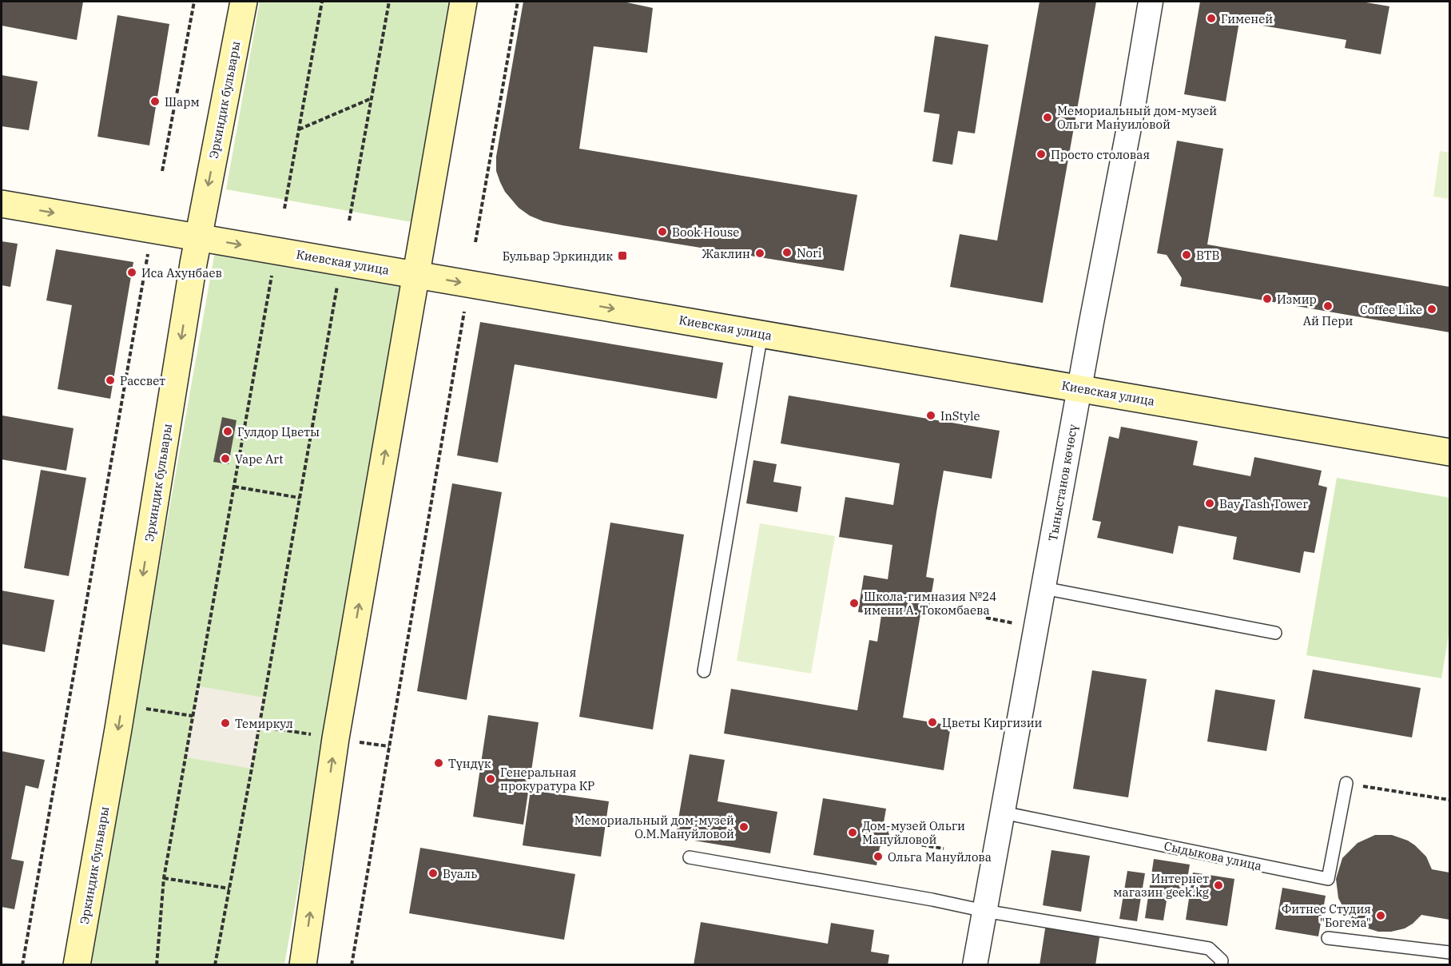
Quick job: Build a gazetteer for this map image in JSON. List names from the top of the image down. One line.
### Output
{"streets":{"street":["Эркиндик бульвары","Киевская улица","Тыныстанов көчөсү"],"lane":["Сыдыкова улица"]},"crossings":[["Эркиндик бульвары","Киевская улица"],["Киевская улица","Тыныстанов көчөсү"],["Тыныстанов көчөсү","Сыдыкова улица"]],"one_way":["Киевская улица"],"places":{"other":["Гименей","Шарм","Мемориальный дом-музей Ольги Мануиловой","Просто столовая","Book House","Nori","Жаклин","BTB","Иса Ахунбаев","Измир","Ай Пери","Coffee Like","Рассвет","InStyle","Гулдор Цветы","Vape Art","Bay Tash Tower","Школа-гимназия №24 имени А. Токомбаева","Цветы Киргизии","Темиркул","Түндүк","Генеральная прокуратура КР","Мемориальный дом-музей О.М.Мануйловой","Дом-музей Ольги Мануйловой","Ольга Мануйлова","Вуаль","Интернет магазин geek.kg","Фитнес Студия \"Богема\""],"transit":["Бульвар Эркиндик"]}}
